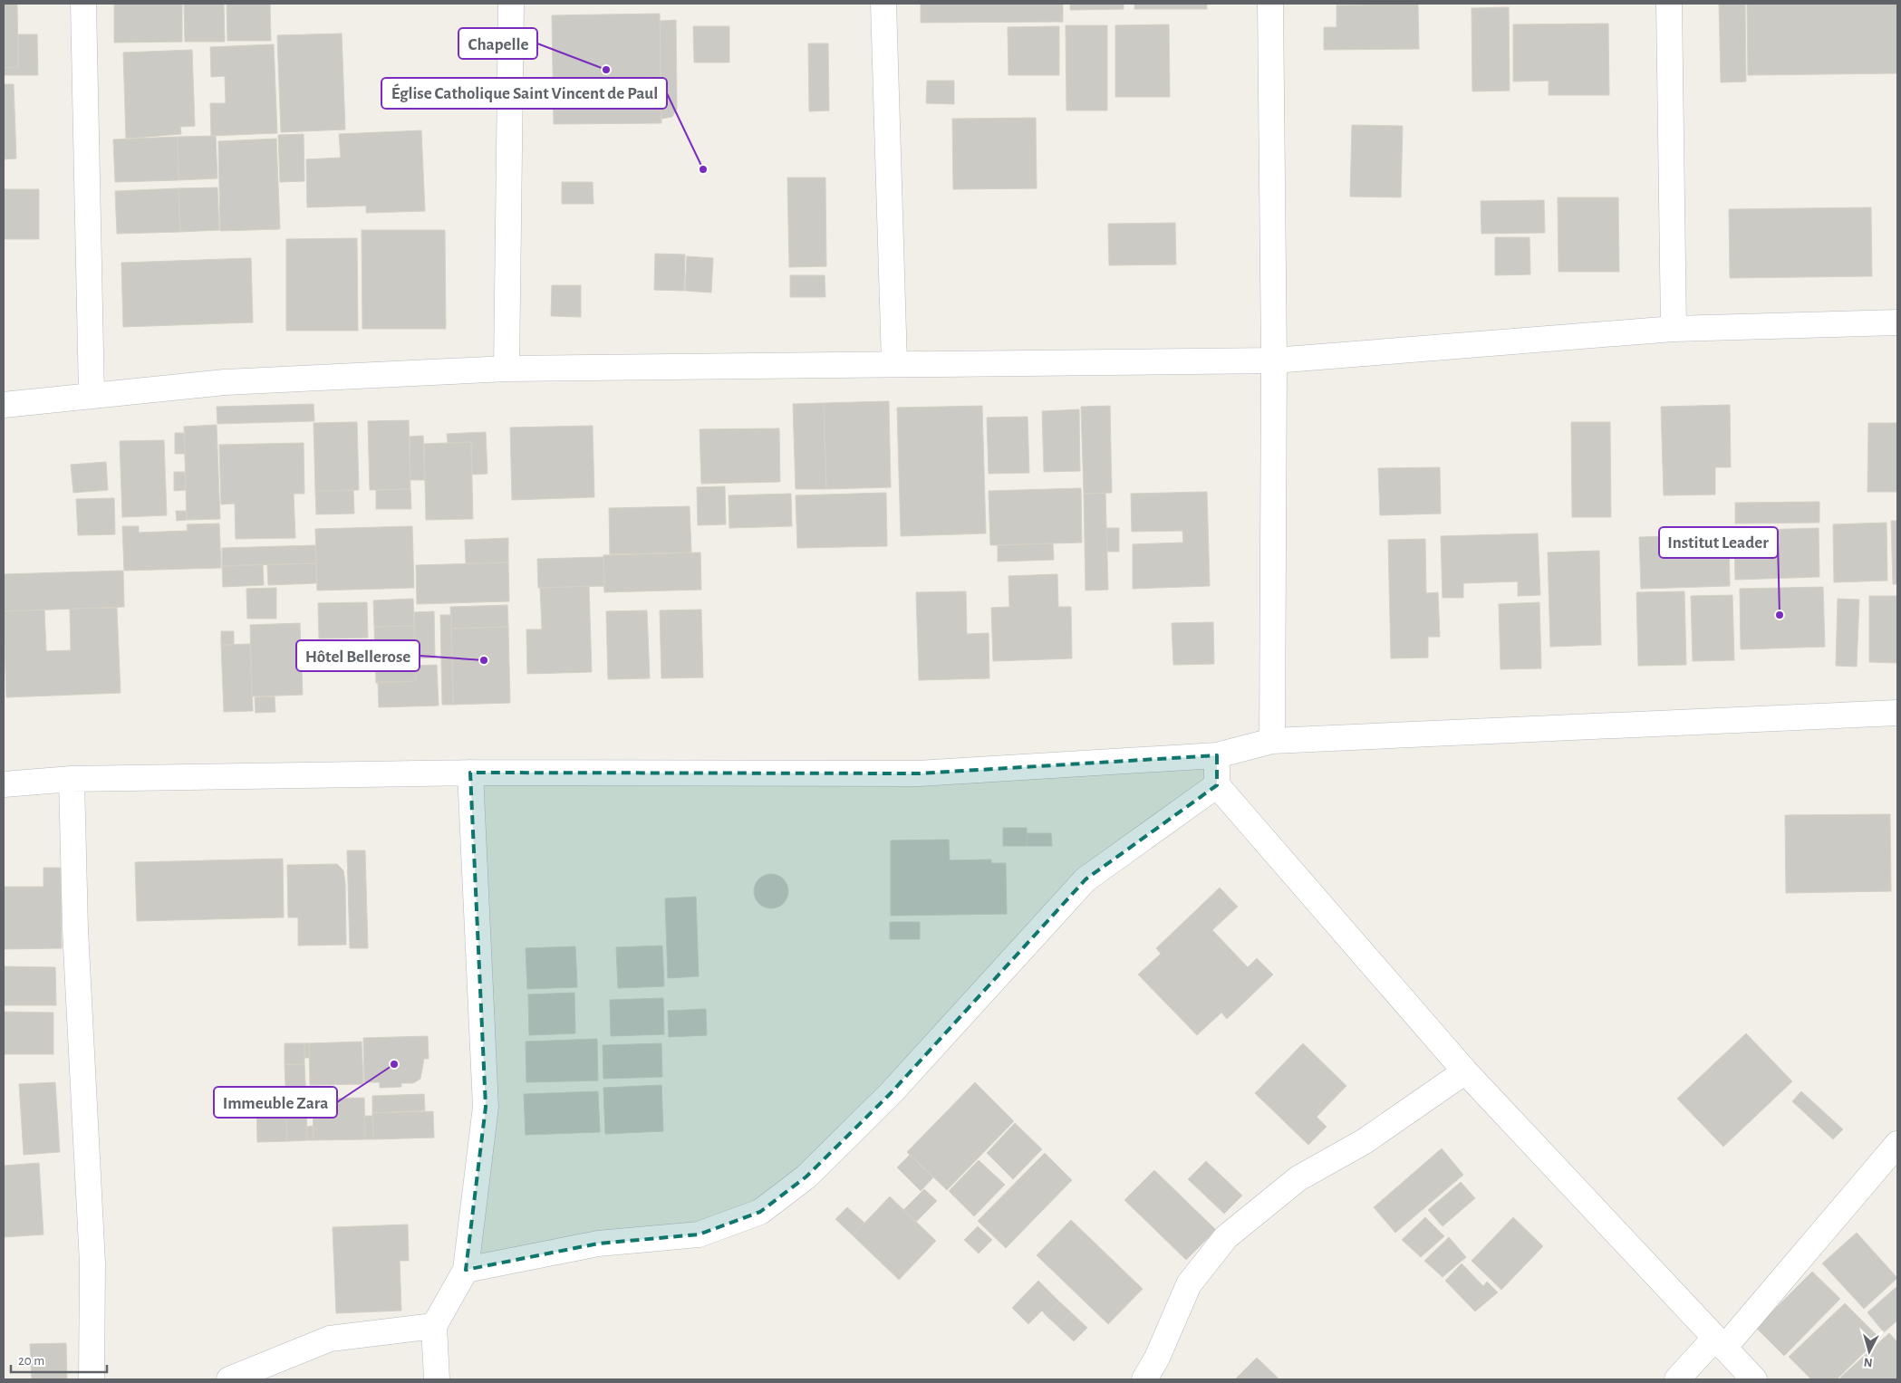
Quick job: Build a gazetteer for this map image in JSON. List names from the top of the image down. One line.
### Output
{"places":["Chapelle","Église Catholique Saint Vincent de Paul","Institut Leader","Hôtel Bellerose","Immeuble Zara"],"scale_bar":"20 m","north":"bottom"}
